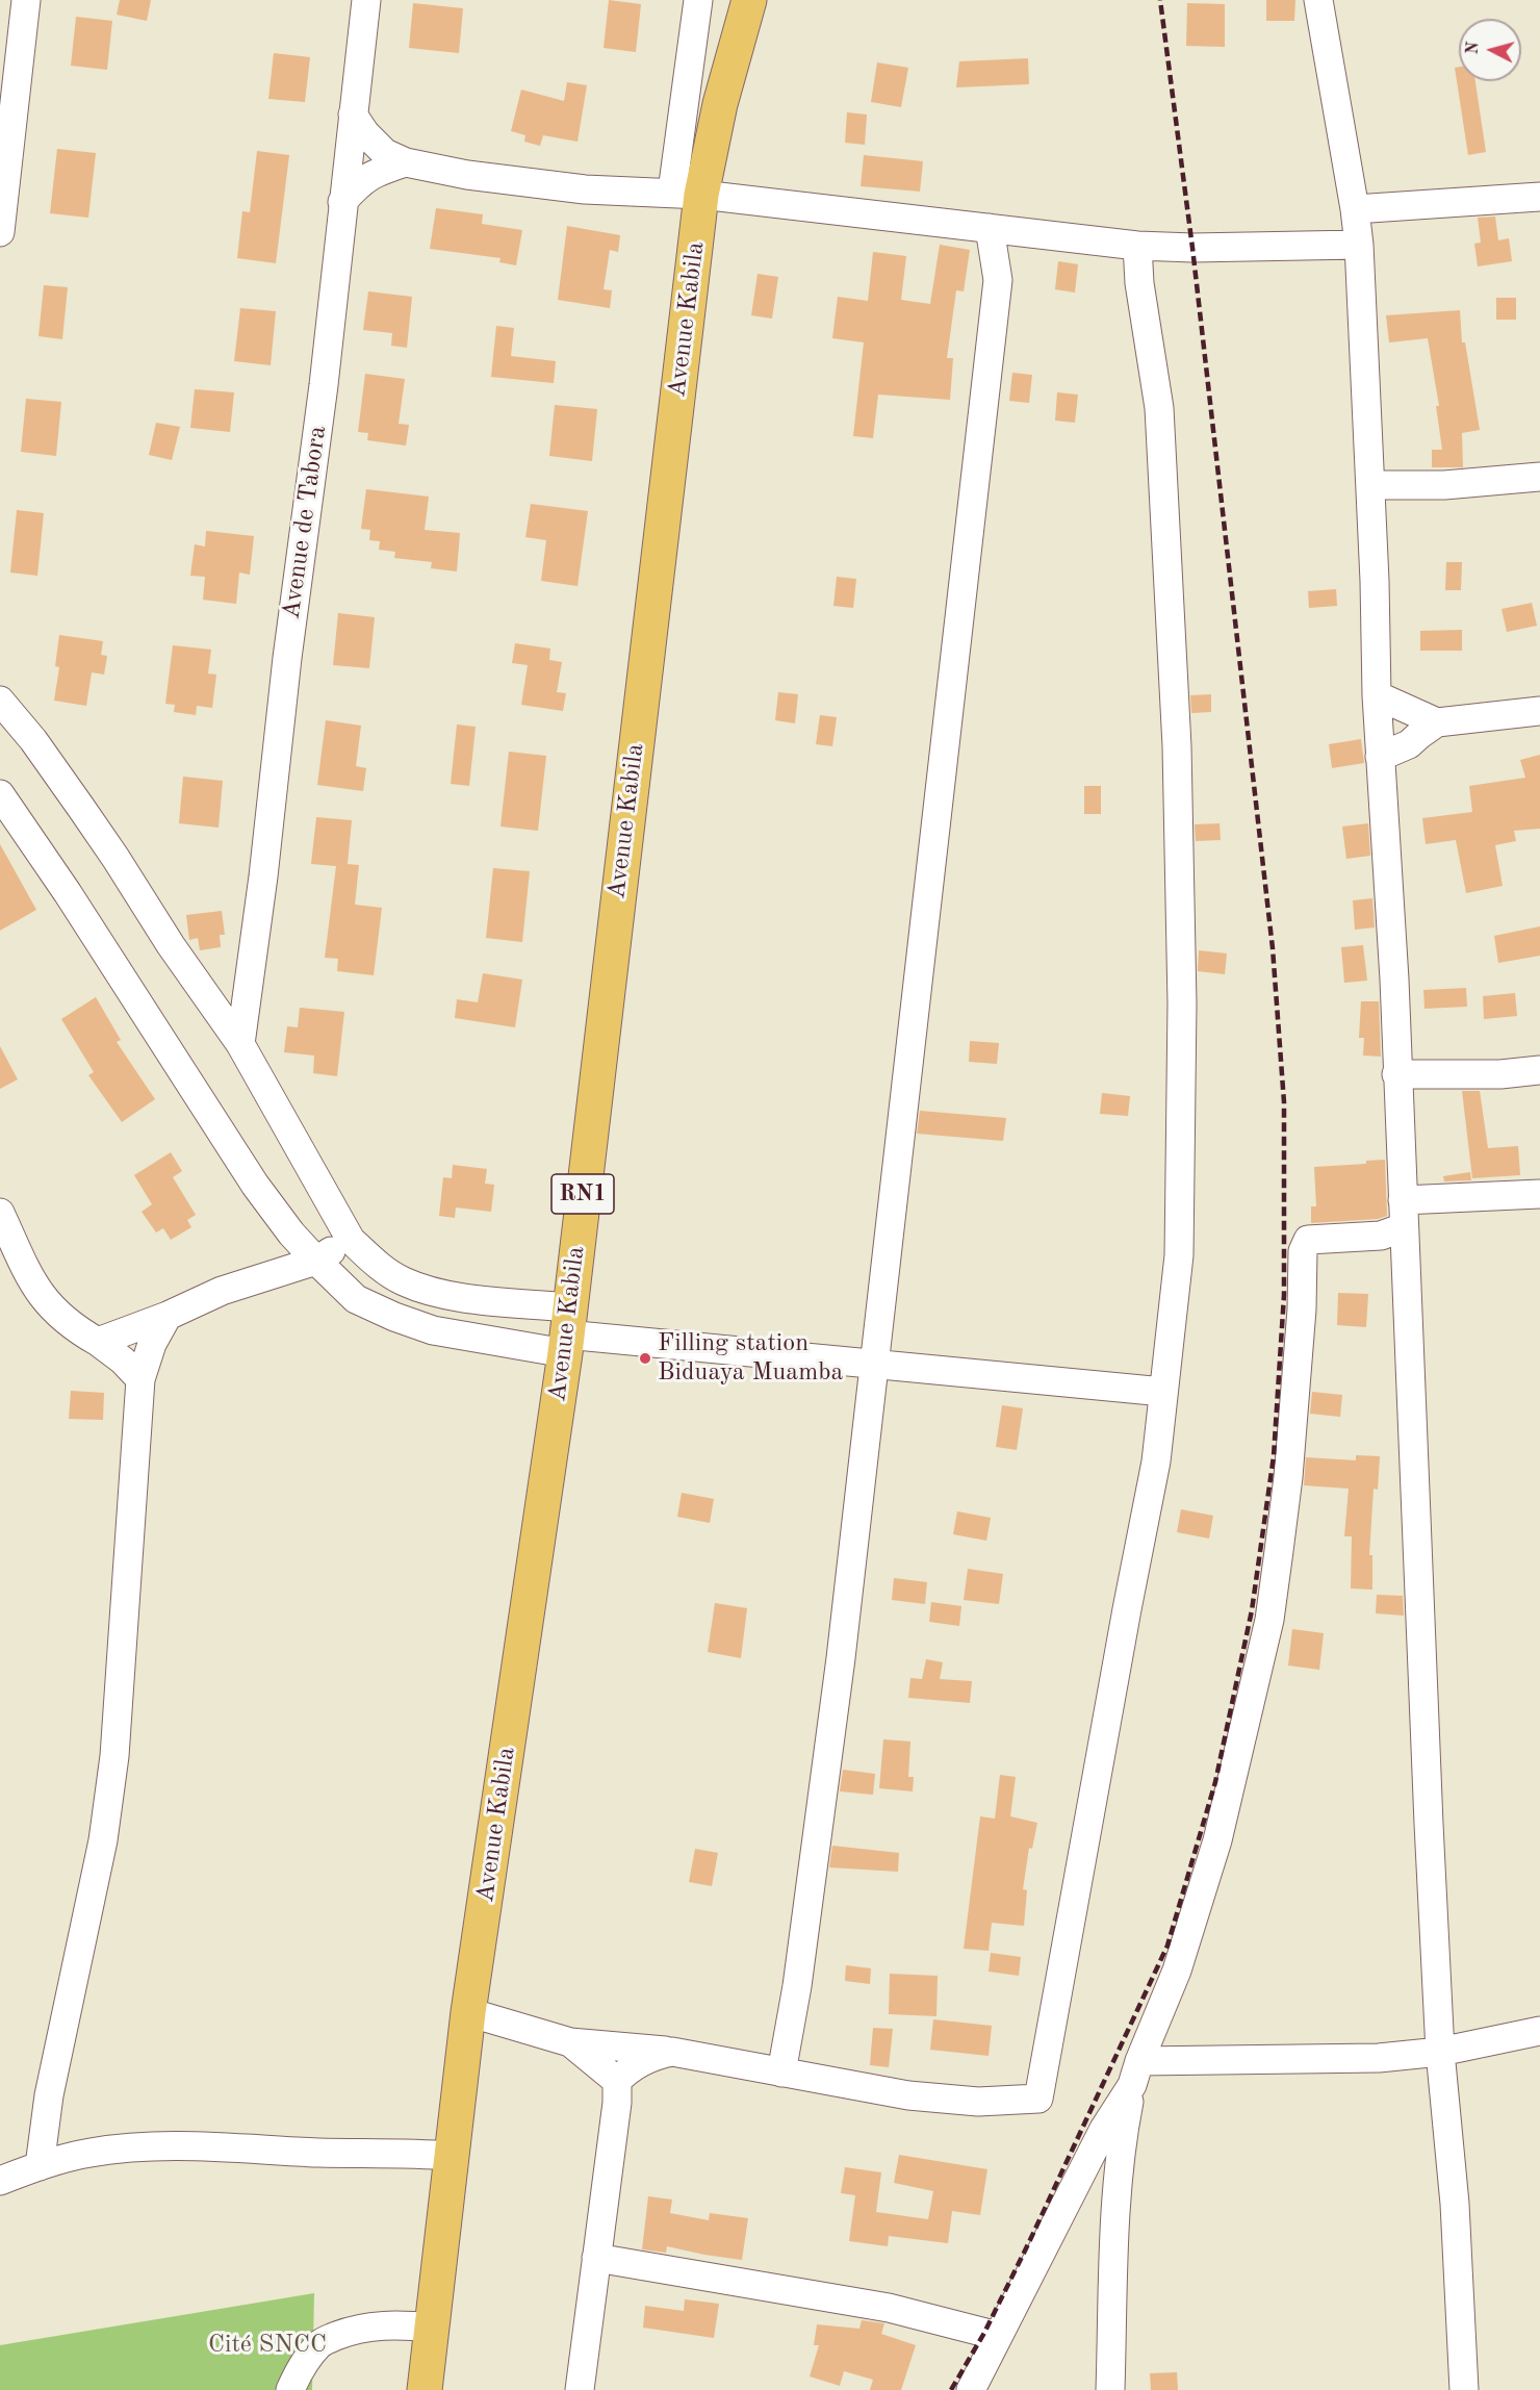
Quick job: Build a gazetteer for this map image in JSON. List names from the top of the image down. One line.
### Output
{"streets":{"highway":["Avenue Kabila","RN1"],"street":["Avenue de Tabora"]},"parks":["Cité SNCC"],"places":["Filling station Biduaya Muamba"],"north":"left"}
